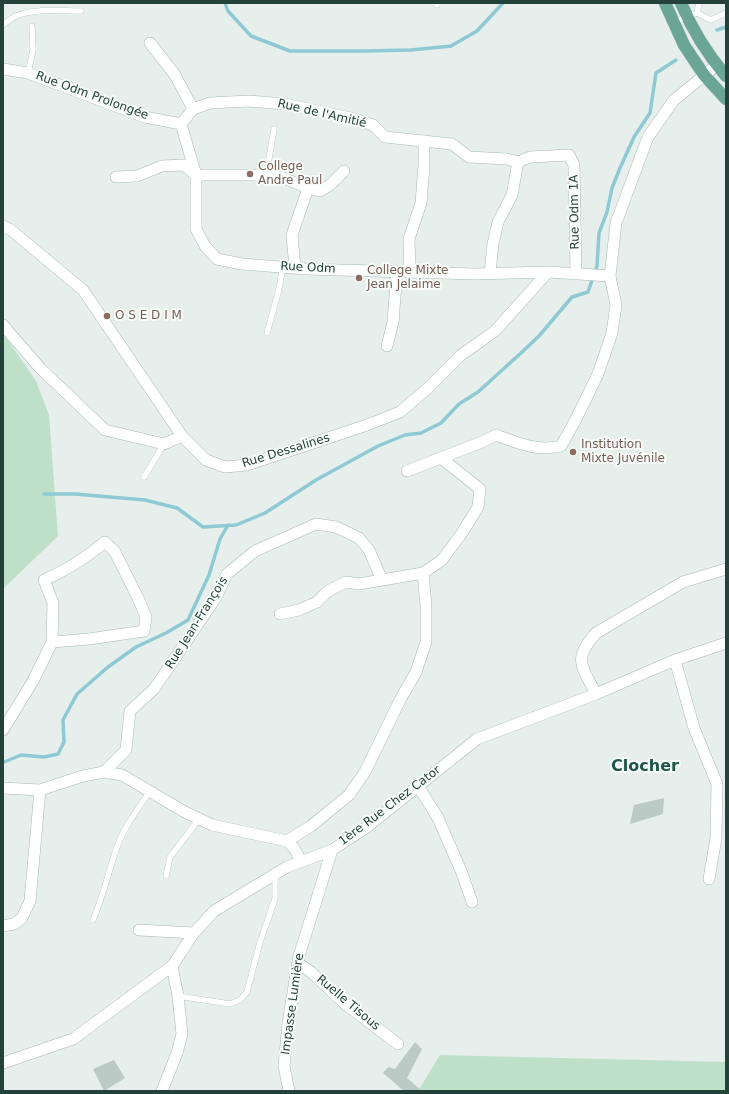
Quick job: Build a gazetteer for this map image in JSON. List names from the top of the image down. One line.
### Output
{"streets":{"street":["Rue Odm Prolongée","Rue de l'Amitié","Rue Odm 1A","Rue Odm","Rue Dessalines","Rue Jean-François","1ère Rue Chez Cator","Ruelle Tisous","Impasse Lumière"]},"crossings":[["Rue Odm Prolongée","Rue Odm"],["Rue de l'Amitié","Rue Odm 1A"],["Rue Odm 1A","Rue Odm"],["Rue Odm","Rue Dessalines"],["1ère Rue Chez Cator","Impasse Lumière"],["Ruelle Tisous","Impasse Lumière"]],"districts":["Clocher"],"places":["College Andre Paul","College Mixte Jean Jelaime","O S E D I M","Institution Mixte Juvénile"]}
